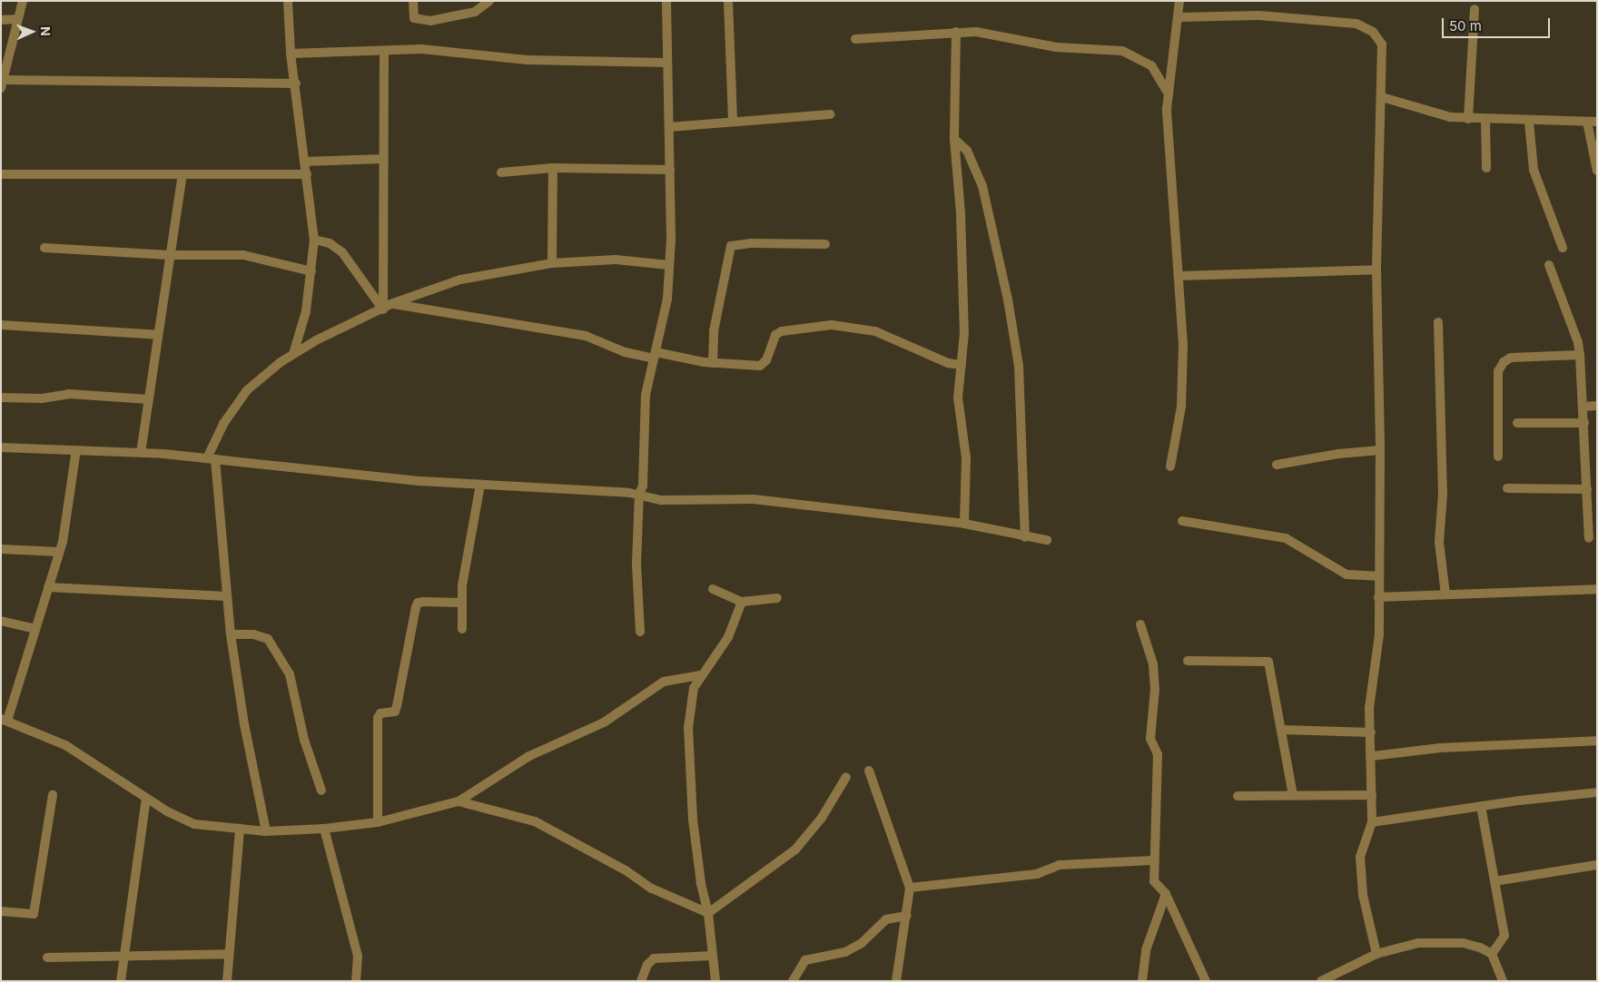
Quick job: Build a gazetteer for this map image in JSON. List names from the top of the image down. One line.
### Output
{"scale_bar":"50 m","north":"right"}
